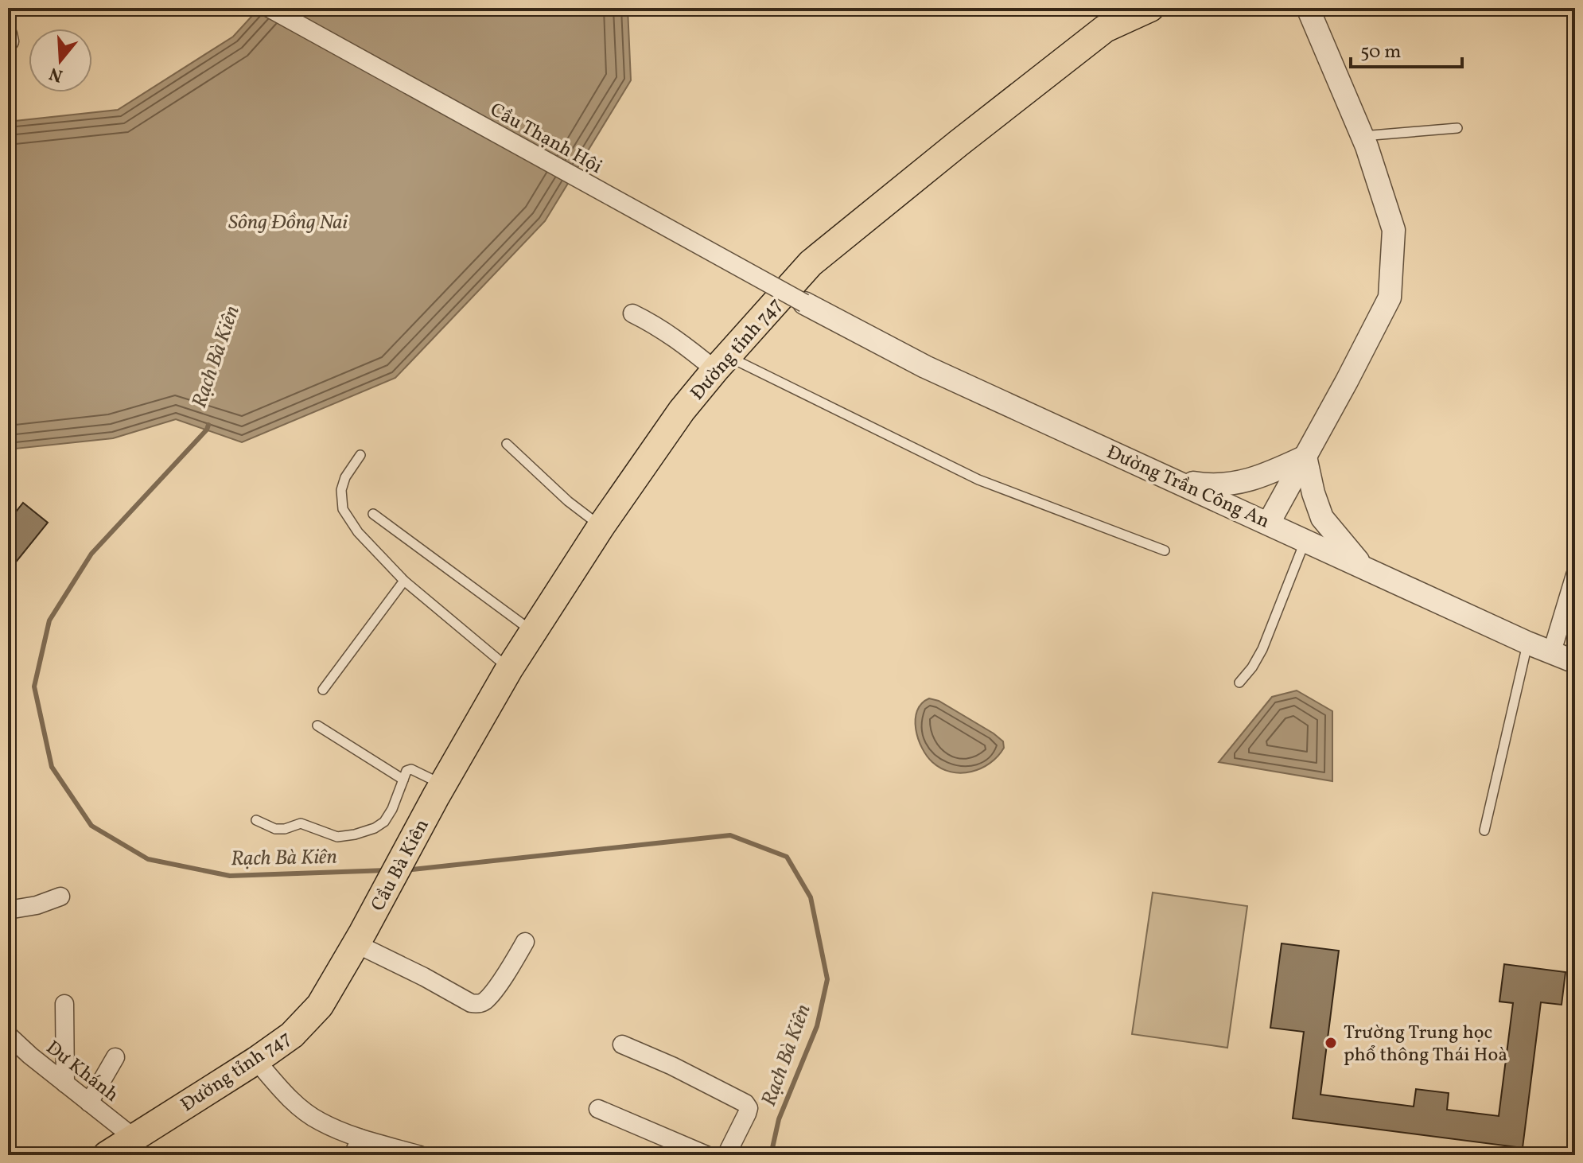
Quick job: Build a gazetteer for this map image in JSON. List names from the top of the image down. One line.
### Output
{"streets":{"main road":["Đường tỉnh 747","Cầu Bà Kiên"],"street":["Cầu Thạnh Hội","Đường Trần Công An","Dư Khánh"]},"crossings":[["Cầu Thạnh Hội","Đường Trần Công An"],["Đường tỉnh 747","Cầu Bà Kiên"],["Đường tỉnh 747","Dư Khánh"]],"water":["Sông Đồng Nai","Rạch Bà Kiên"],"places":["Trường Trung học phổ thông Thái Hoà"],"scale_bar":"50 m","north":"bottom"}
